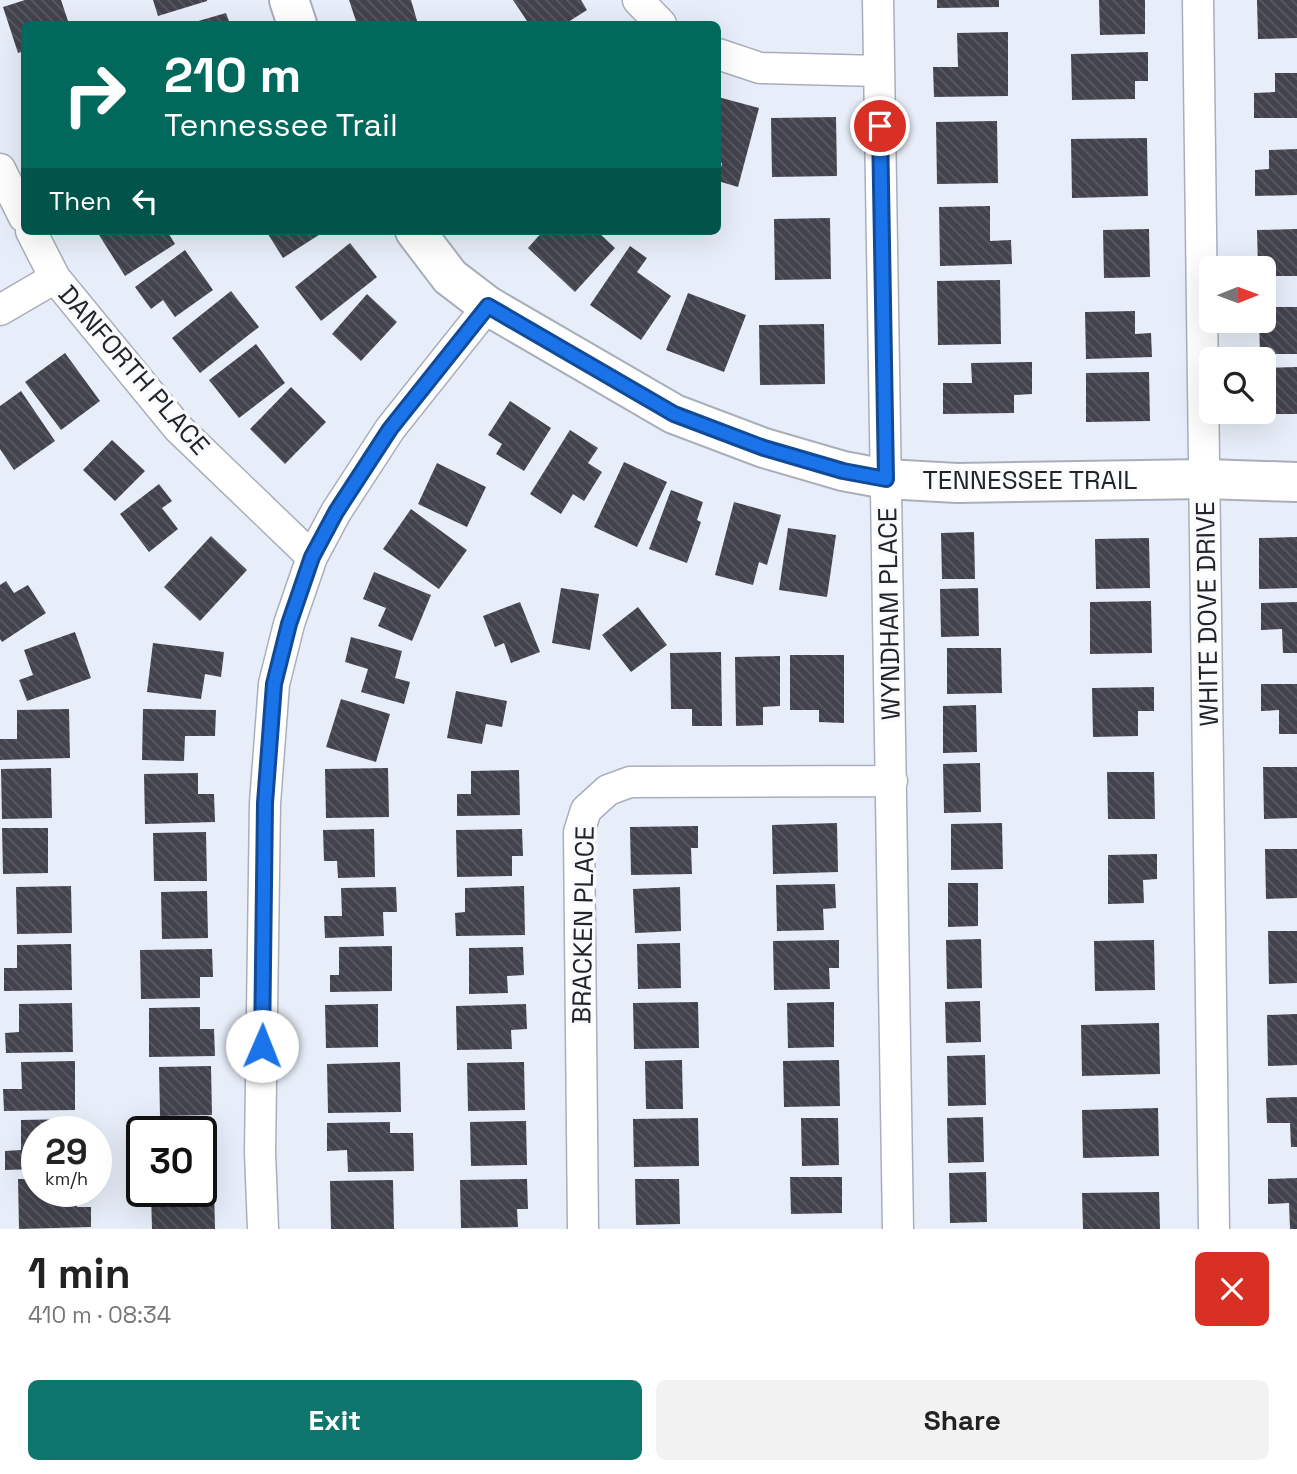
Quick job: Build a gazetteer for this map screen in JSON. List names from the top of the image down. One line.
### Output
{"streets":{"street":["DANFORTH PLACE","TENNESSEE TRAIL","WYNDHAM PLACE","WHITE DOVE DRIVE","BRACKEN PLACE"]},"crossings":[["TENNESSEE TRAIL","WYNDHAM PLACE"],["TENNESSEE TRAIL","WHITE DOVE DRIVE"],["WYNDHAM PLACE","BRACKEN PLACE"]],"north":"right","page":{"turn":["210 m","Tennessee Trail"],"then":"Then","speed":"29 km/h","limit":"30","heading":["1 min","410 m · 08:34"],"buttons":["Exit","Share"]}}
